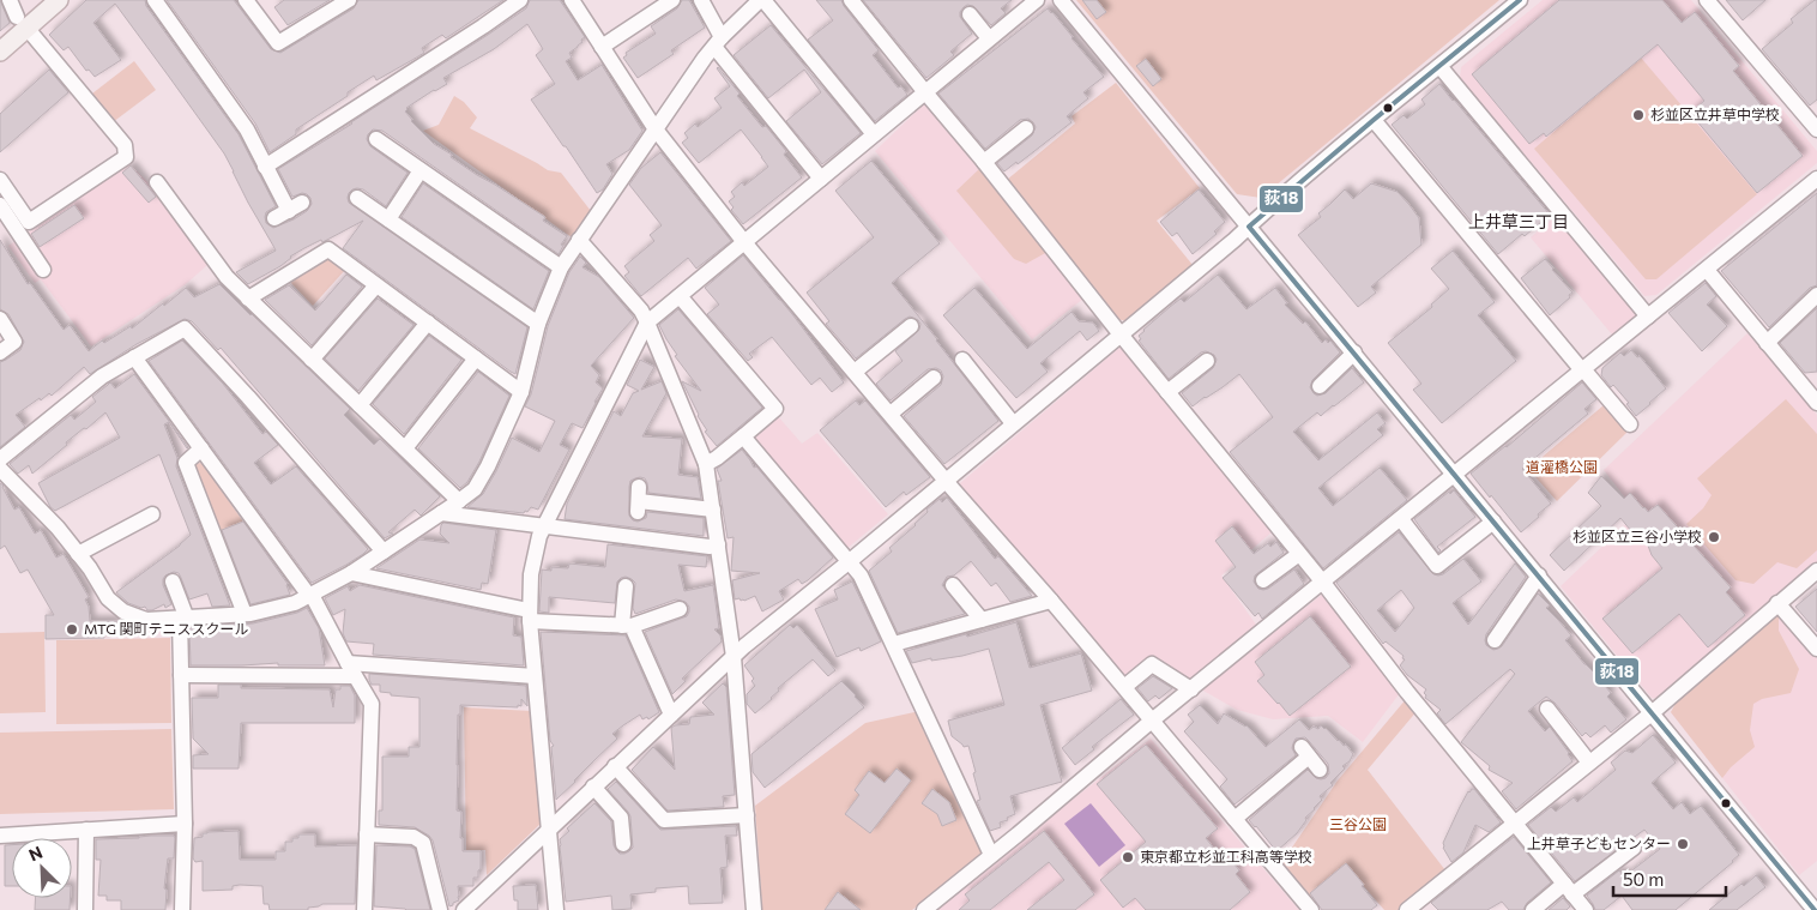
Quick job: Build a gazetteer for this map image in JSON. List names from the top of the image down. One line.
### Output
{"districts":["上井草三丁目"],"parks":["道灌橋公園","三谷公園"],"places":["杉並区立井草中学校","杉並区立三谷小学校","MTG 関町テニススクール","上井草子どもセンター","東京都立杉並工科高等学校"],"lines":["transit line 荻18"],"scale_bar":"50 m","north":"top left"}
